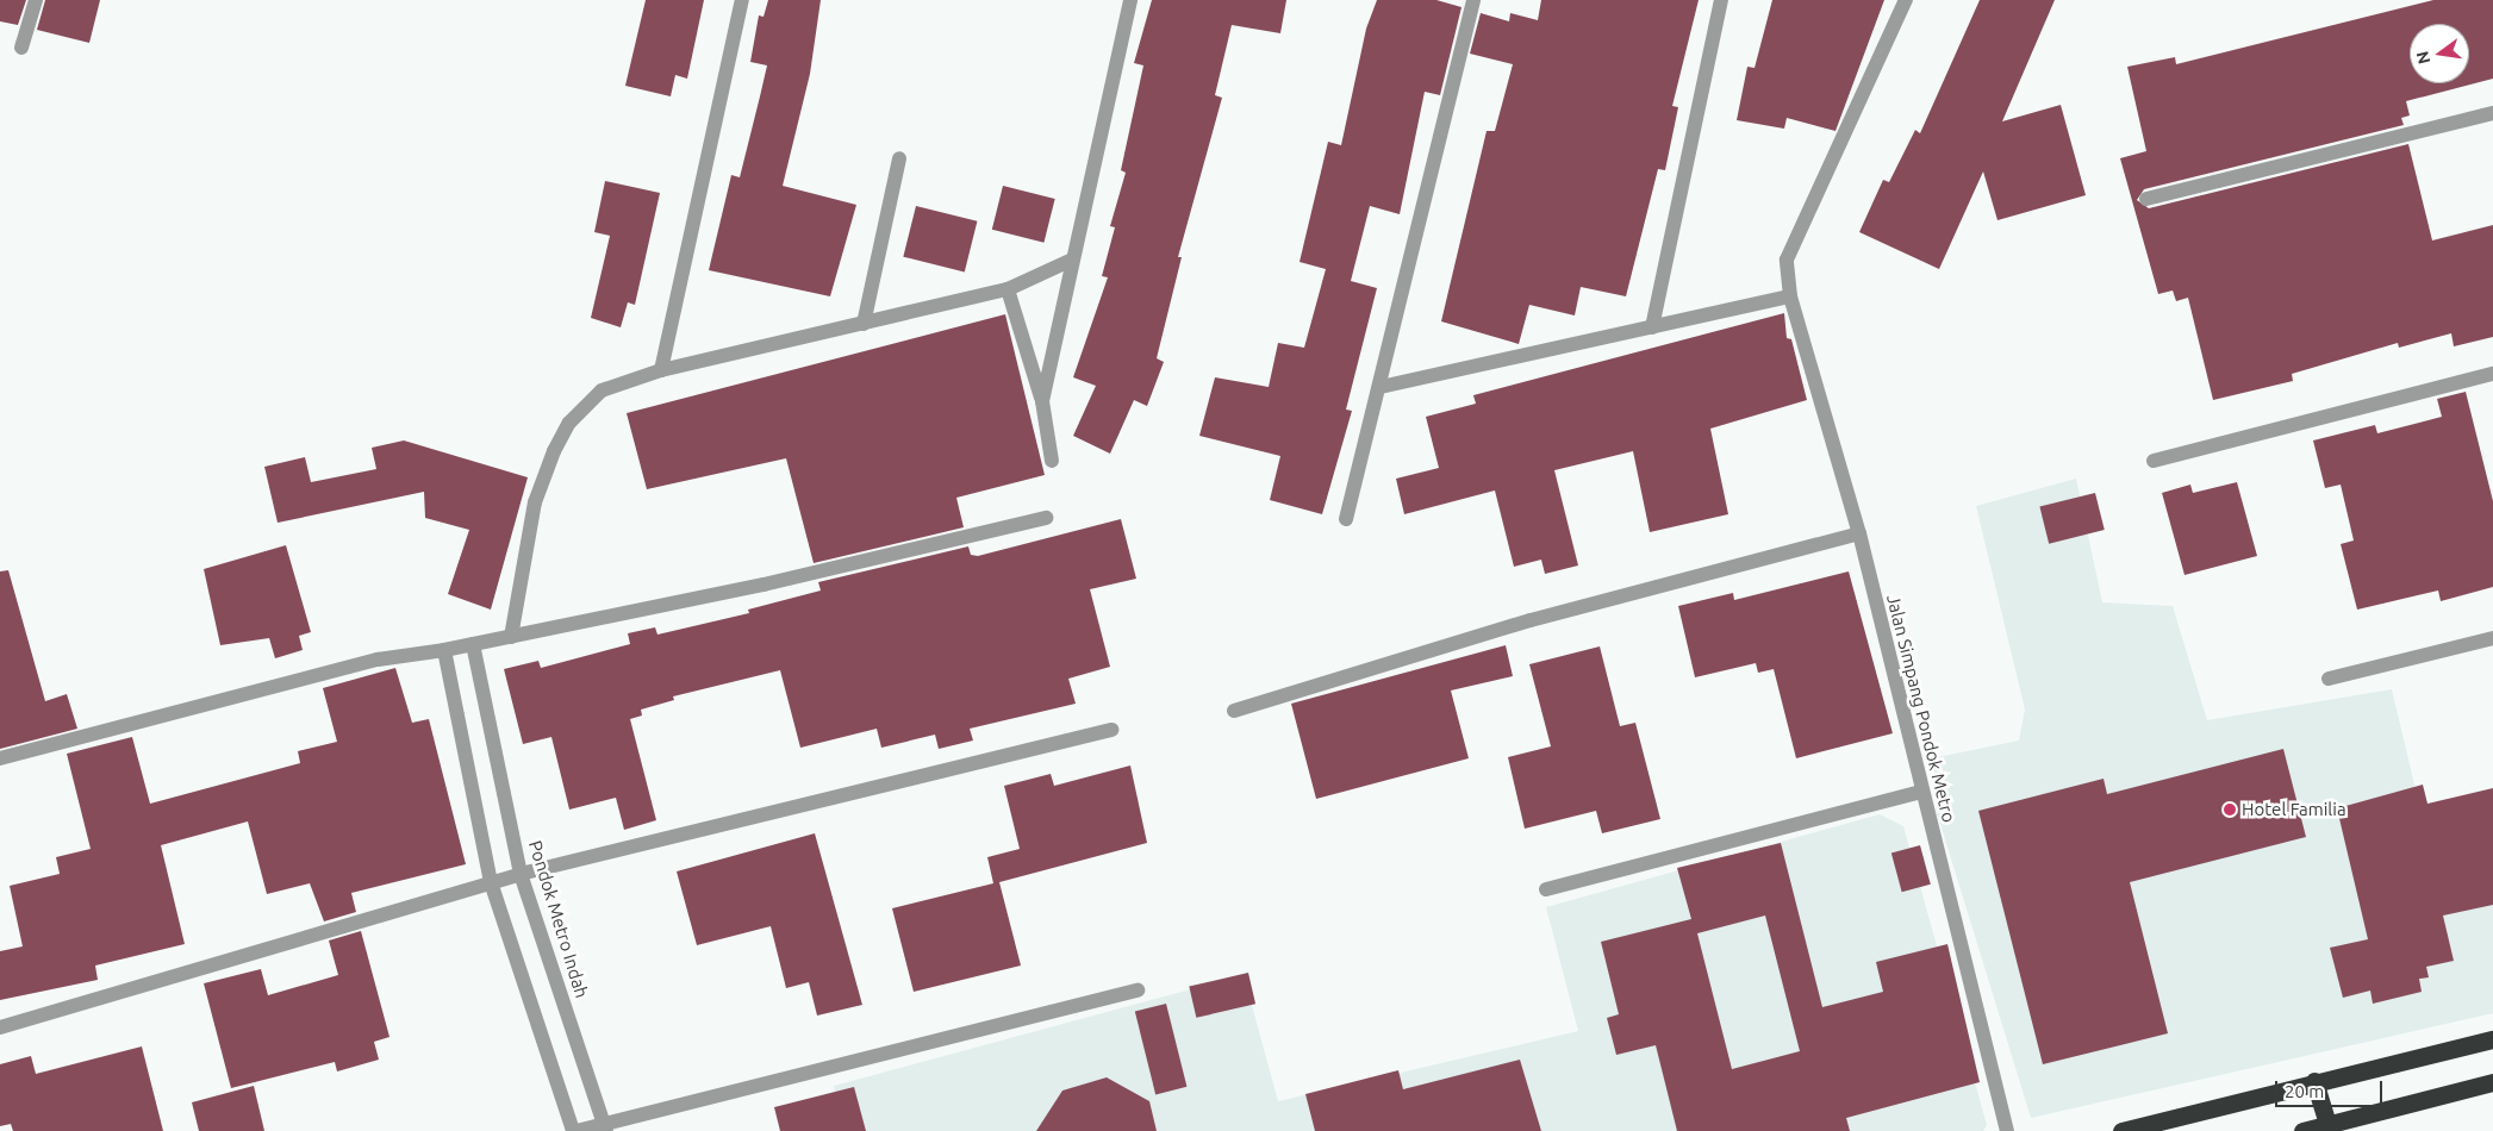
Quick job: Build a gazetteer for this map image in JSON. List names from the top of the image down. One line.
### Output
{"streets":{"street":["Jalan Simpang Pondok Metro","Pondok Metro Indah"]},"places":["Hotel Familia"],"scale_bar":"20 m","north":"left"}
